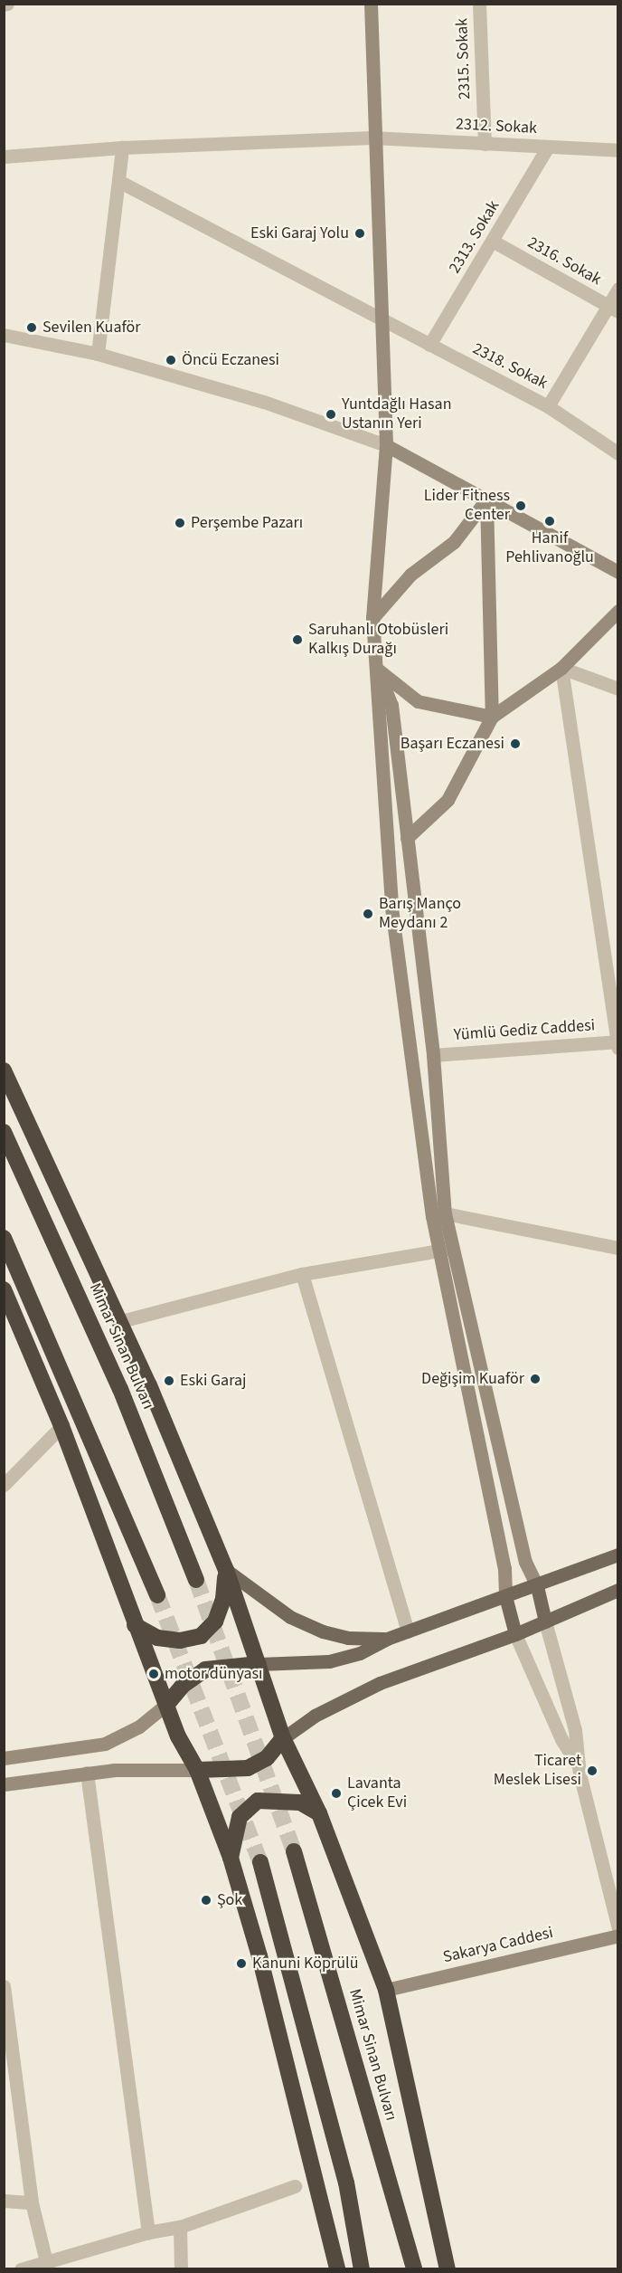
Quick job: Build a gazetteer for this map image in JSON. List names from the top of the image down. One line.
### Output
{"streets":{"highway":["Mimar Sinan Bulvarı"],"main road":["Sakarya Caddesi"],"street":["2315. Sokak","2312. Sokak","2313. Sokak","2316. Sokak","2318. Sokak","Yümlü Gediz Caddesi"]},"crossings":[["2315. Sokak","2312. Sokak"],["2312. Sokak","2313. Sokak"],["2313. Sokak","2316. Sokak"],["2313. Sokak","2318. Sokak"]],"places":["Eski Garaj Yolu","Sevilen Kuaför","Öncü Eczanesi","Yuntdağlı Hasan Ustanın Yeri","Lider Fitness Center","Hanif Pehlivanoğlu","Perşembe Pazarı","Saruhanlı Otobüsleri Kalkış Durağı","Başarı Eczanesi","Barış Manço Meydanı 2","Değişim Kuaför","Eski Garaj","motor dünyası","Ticaret Meslek Lisesi","Lavanta Çicek Evi","Şok","Kanuni Köprülü"]}
